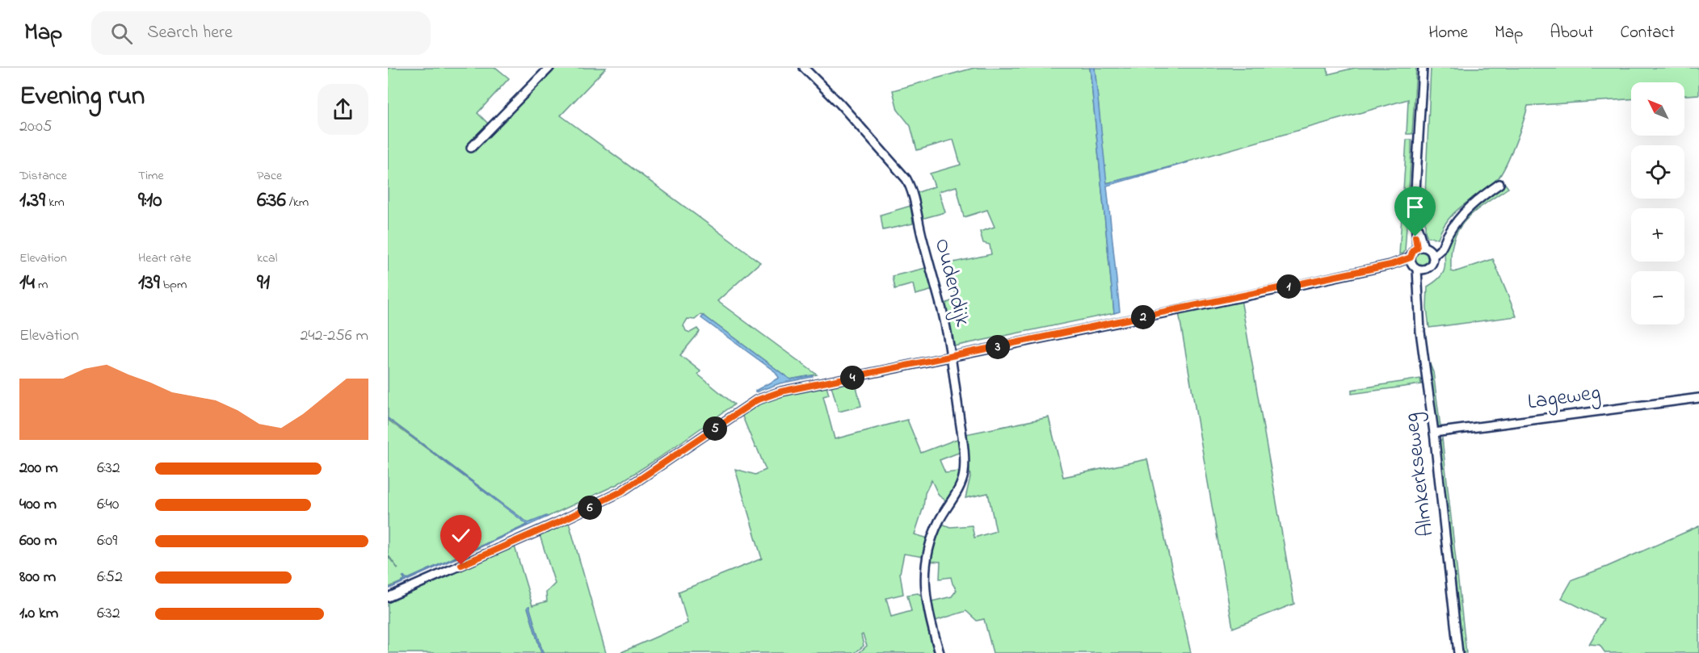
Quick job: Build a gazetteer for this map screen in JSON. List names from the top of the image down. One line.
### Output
{"streets":{"street":["Oudendijk","Lageweg","Almkerkseweg"]},"crossings":[["Lageweg","Almkerkseweg"]],"north":"top left","page":{"header":"Map","search":"Search here","nav":["Home","Map","About","Contact"],"heading":["Evening run","20:05"],"map_buttons":["+","−"],"stats":[["Distance","1.39 km"],["Time","9:10"],["Pace","6:36 /km"],["Elevation","14 m"],["Heart rate","139 bpm"],["kcal","91"]],"pins":["1","2","3","4","5","6"],"chart":["Elevation","242–256 m"],"list":[{"name":"200 m","note":"6:32"},{"name":"400 m","note":"6:40"},{"name":"600 m","note":"6:09"},{"name":"800 m","note":"6:52"},{"name":"1.0 km","note":"6:32"}]}}
